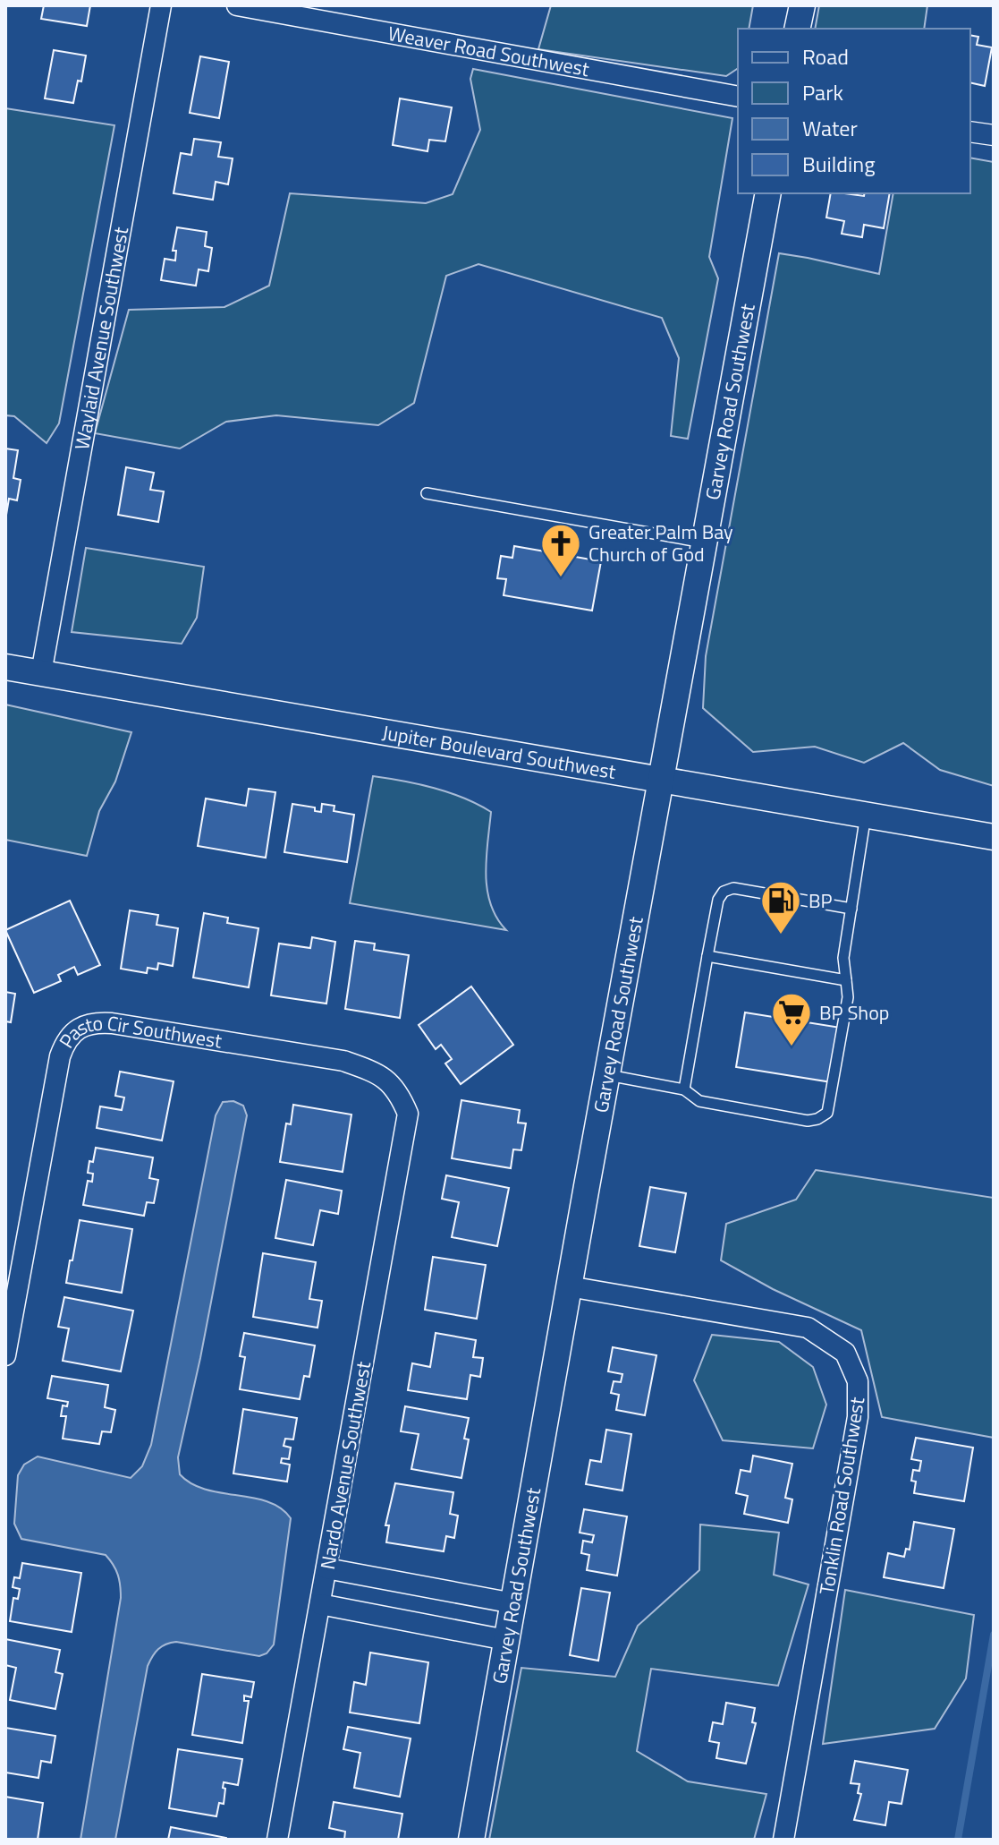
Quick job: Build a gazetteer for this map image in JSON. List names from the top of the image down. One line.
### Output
{"streets":{"street":["Weaver Road Southwest","Waylaid Avenue Southwest","Garvey Road Southwest","Jupiter Boulevard Southwest","Pasto Cir Southwest","Nardo Avenue Southwest","Tonklin Road Southwest"]},"crossings":[["Waylaid Avenue Southwest","Jupiter Boulevard Southwest"],["Garvey Road Southwest","Jupiter Boulevard Southwest"],["Garvey Road Southwest","Tonklin Road Southwest"],["Pasto Cir Southwest","Nardo Avenue Southwest"]],"places":{"church":["Greater Palm Bay Church of God"],"fuel station":["BP"],"supermarket":["BP Shop"]},"legend":["Road","Park","Water","Building"]}
